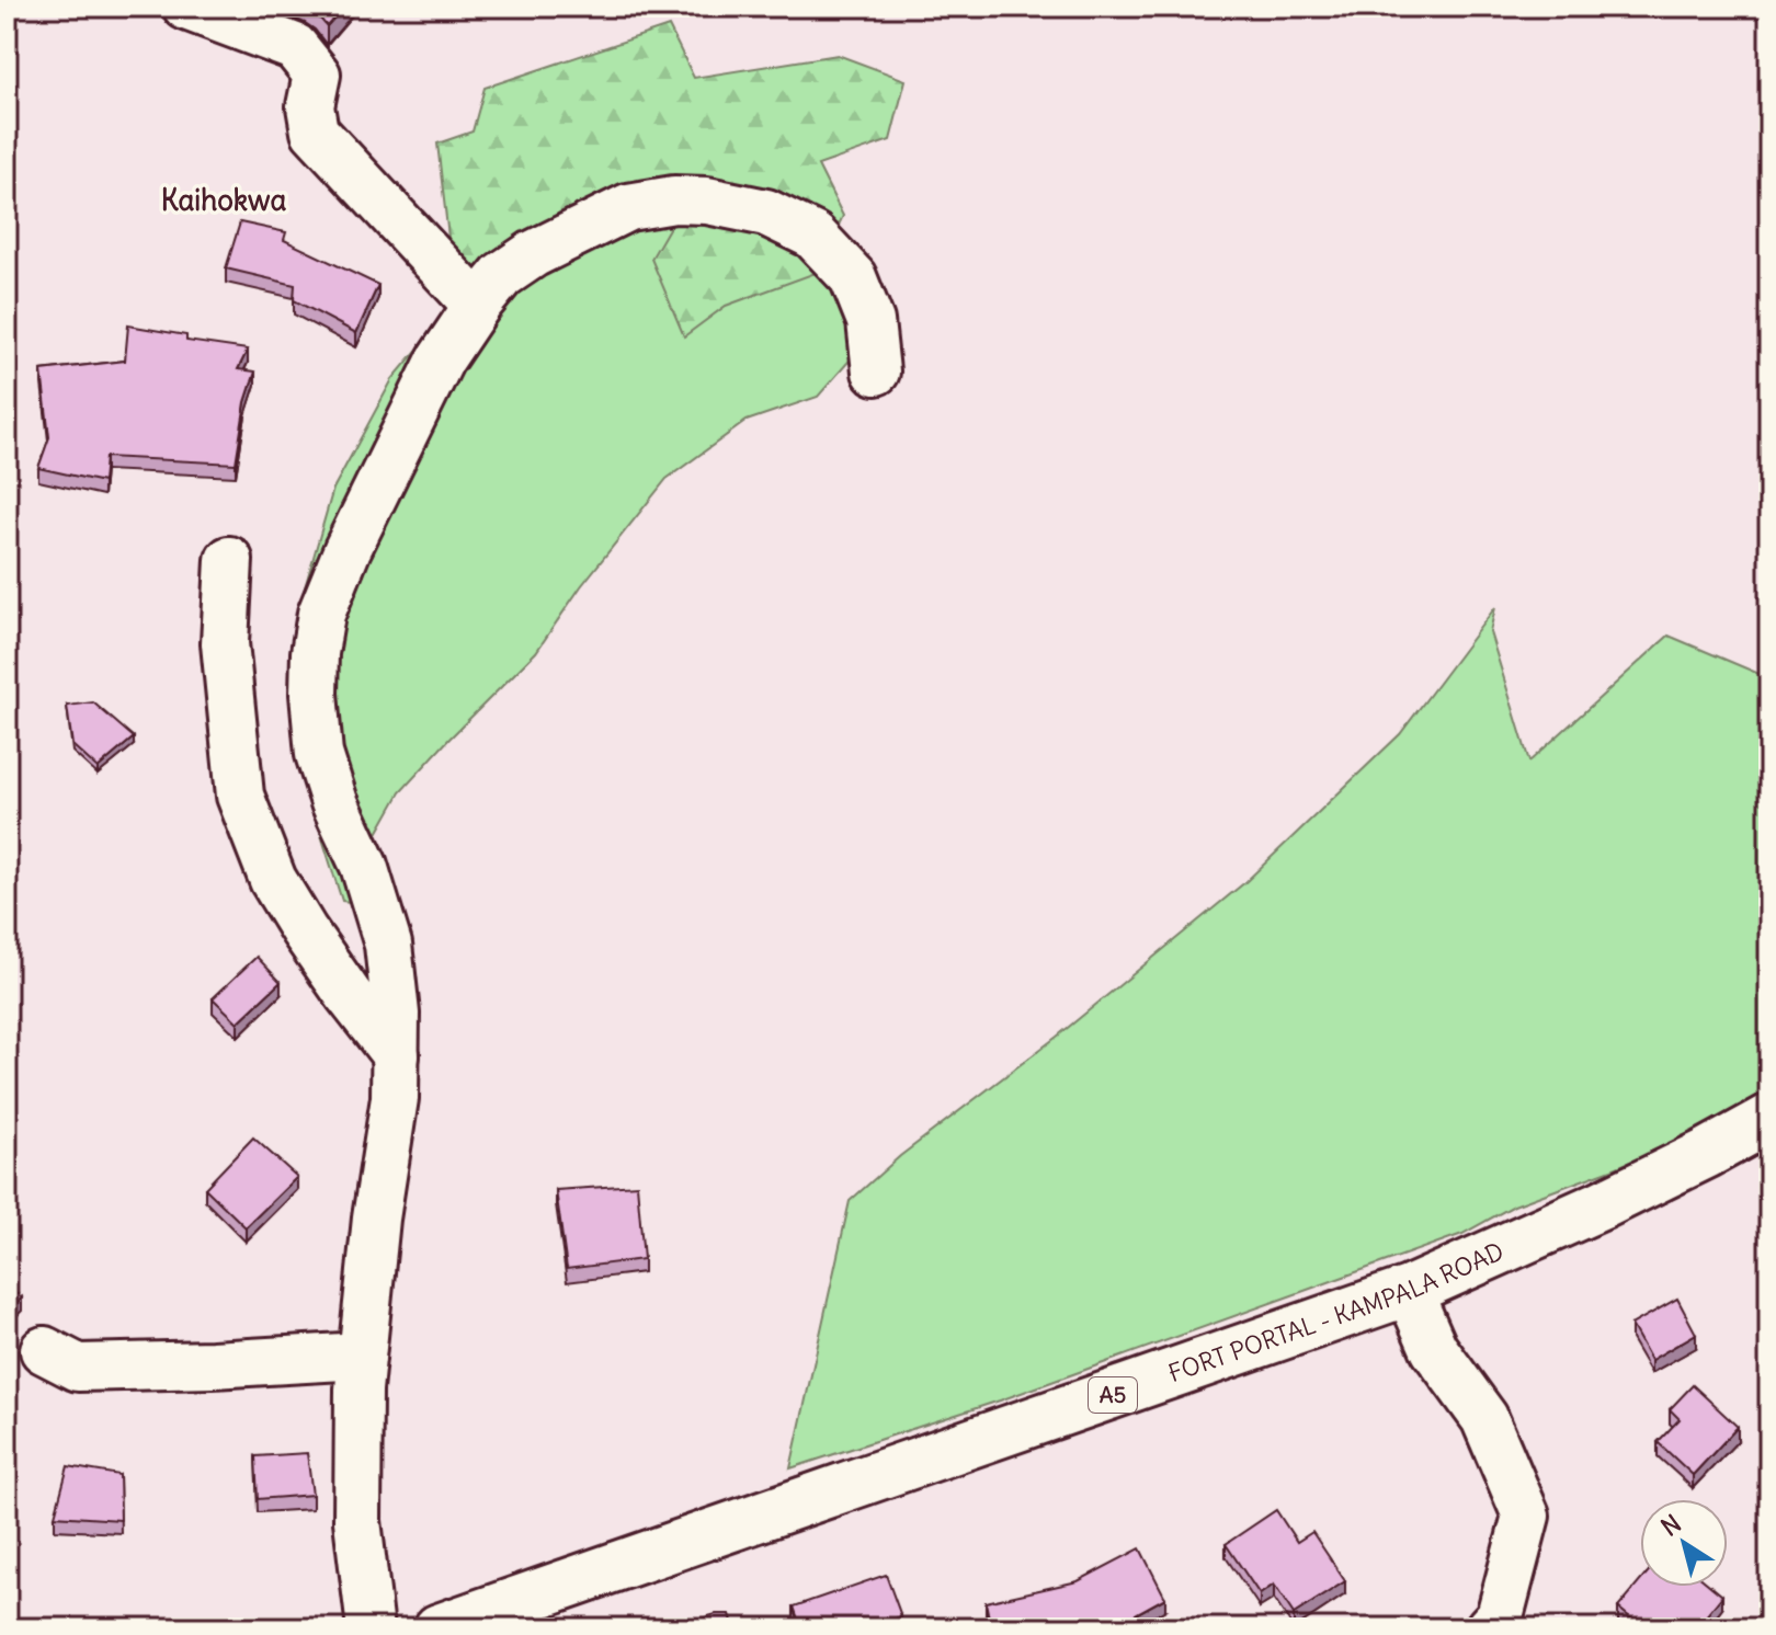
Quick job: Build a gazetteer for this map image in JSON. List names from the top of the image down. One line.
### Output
{"streets":{"highway":["FORT PORTAL - KAMPALA ROAD","A5"]},"districts":["Kaihokwa"],"north":"top left"}
